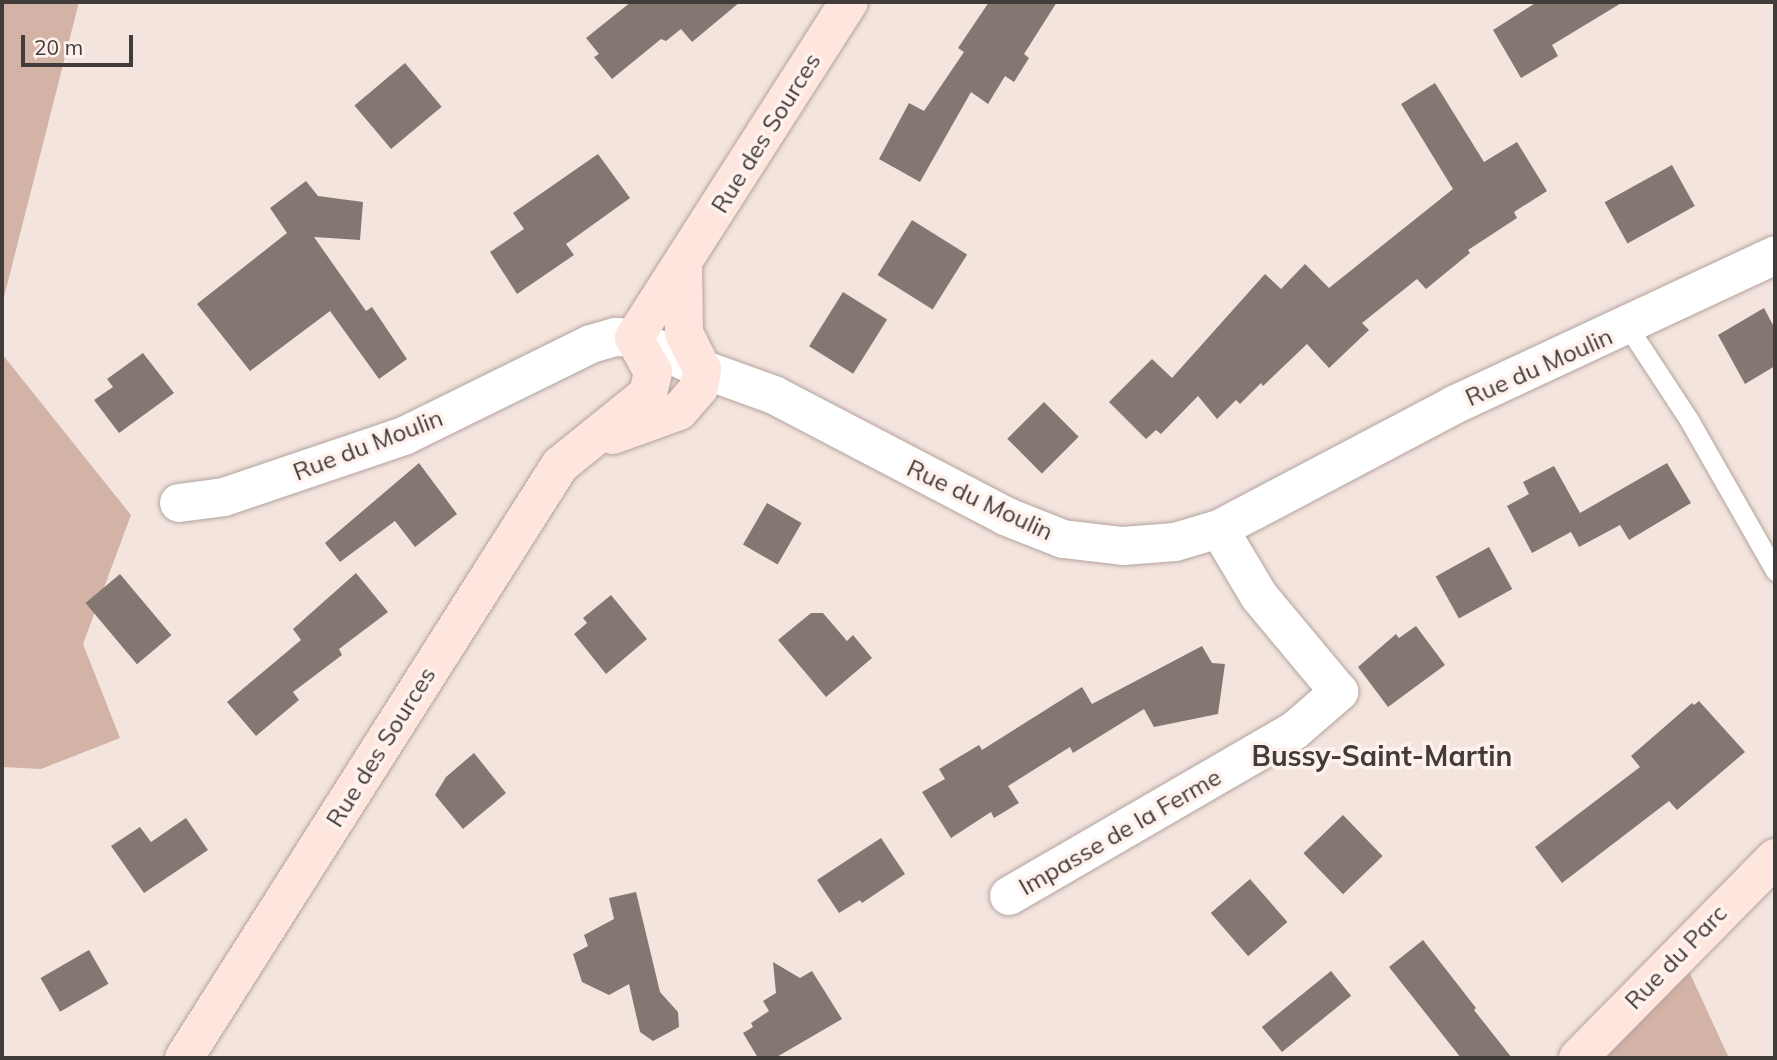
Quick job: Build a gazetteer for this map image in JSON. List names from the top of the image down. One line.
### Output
{"streets":{"street":["Rue des Sources","Rue du Moulin","Impasse de la Ferme","Rue du Parc"]},"crossings":[["Rue des Sources","Rue du Moulin"],["Rue du Moulin","Impasse de la Ferme"]],"districts":["Bussy-Saint-Martin"],"scale_bar":"20 m"}
